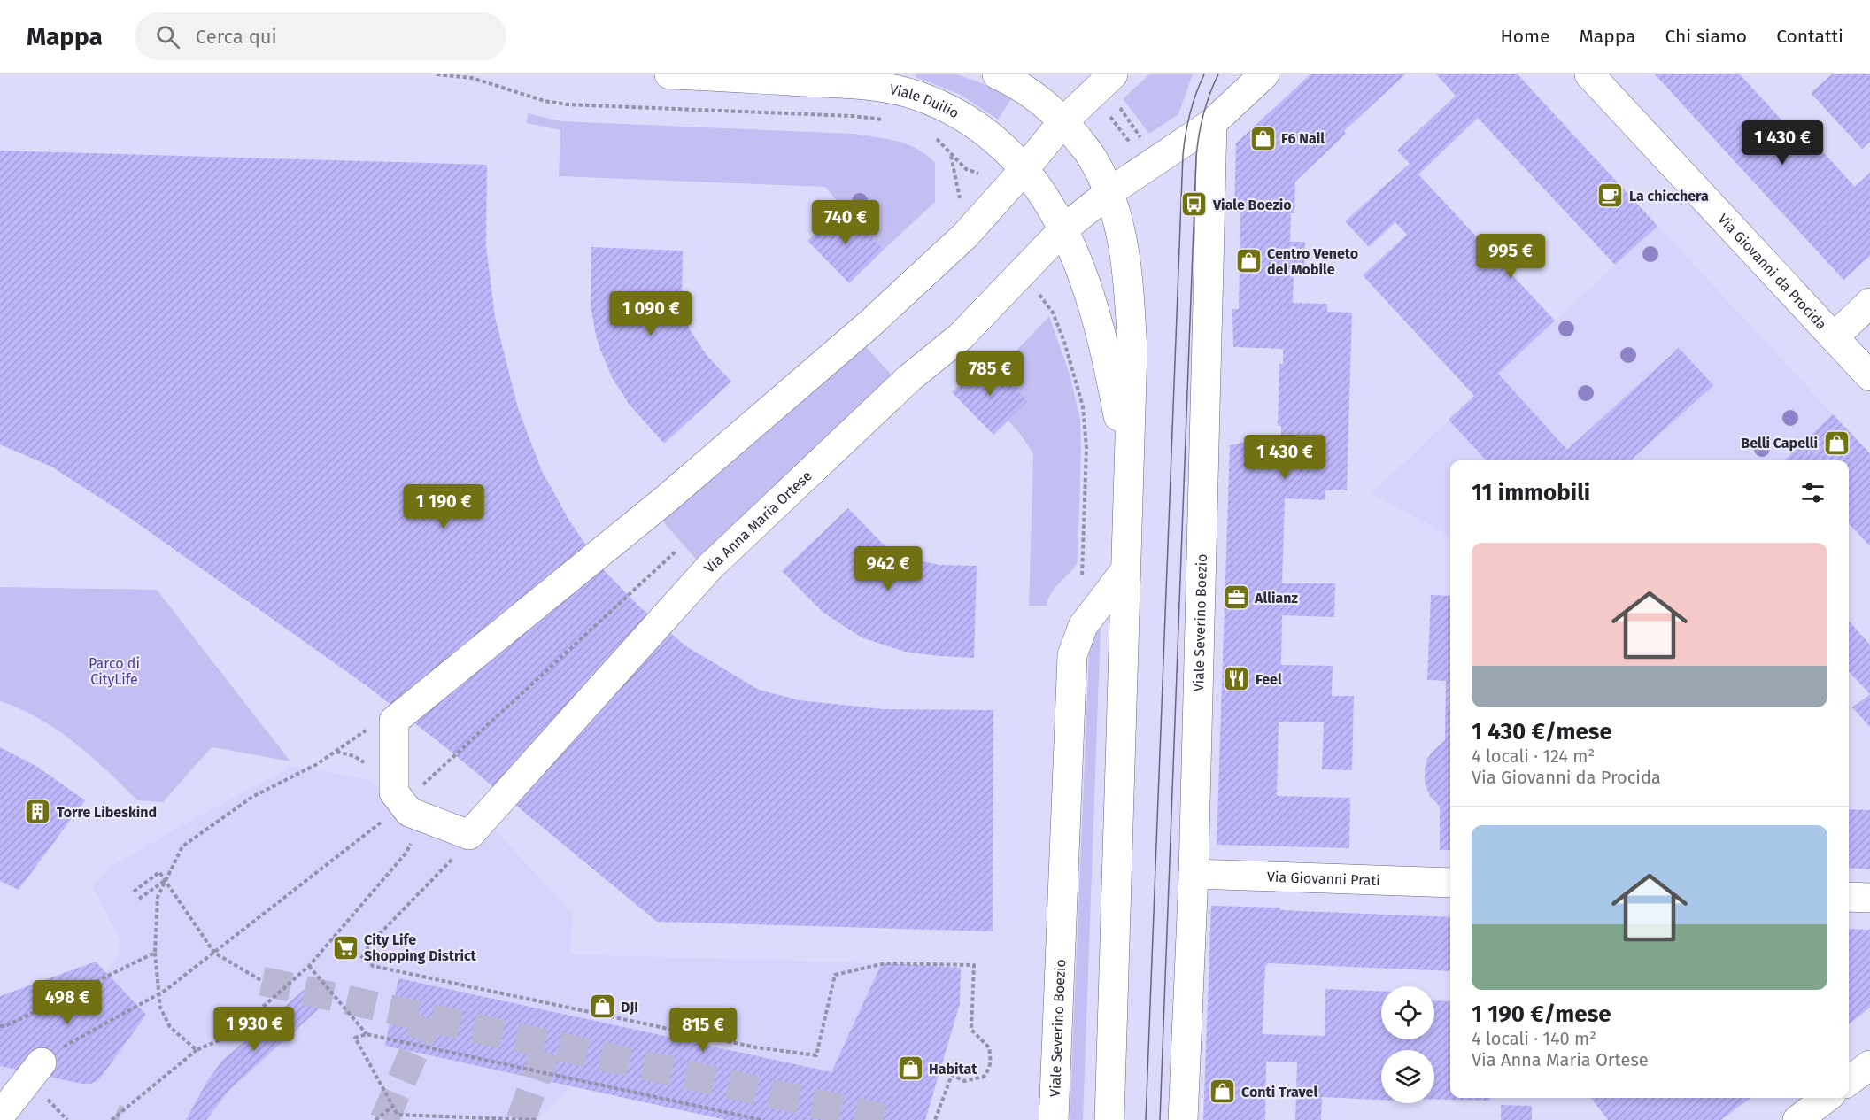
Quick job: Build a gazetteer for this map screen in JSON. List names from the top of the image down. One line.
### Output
{"streets":{"street":["Viale Duilio","Via Giovanni da Procida","Via Anna Maria Ortese","Viale Severino Boezio","Via Giovanni Prati"]},"crossings":[["Viale Duilio","Via Anna Maria Ortese"],["Via Anna Maria Ortese","Viale Severino Boezio"],["Viale Severino Boezio","Via Giovanni Prati"]],"parks":["Parco di CityLife"],"places":{"shop":["F6 Nail","Centro Veneto del Mobile","Belli Capelli","DJI","Habitat","Conti Travel"],"cafe":["La chicchera"],"bus stop":["Viale Boezio"],"office":["Allianz"],"restaurant":["Feel"],"building":["Torre Libeskind"],"supermarket":["City Life Shopping District"]},"page":{"header":"Mappa","search":"Cerca qui","nav":["Home","Mappa","Chi siamo","Contatti"],"price":["1 430 €","740 €","995 €","1 090 €","785 €","1 430 €","1 190 €","942 €","498 €","1 930 €","815 €"],"heading":"11 immobili","list":[{"name":"1 430 €/mese","note":"4 locali · 124 m² · Via Giovanni da Procida"},{"name":"1 190 €/mese","note":"4 locali · 140 m² · Via Anna Maria Ortese"}]}}
